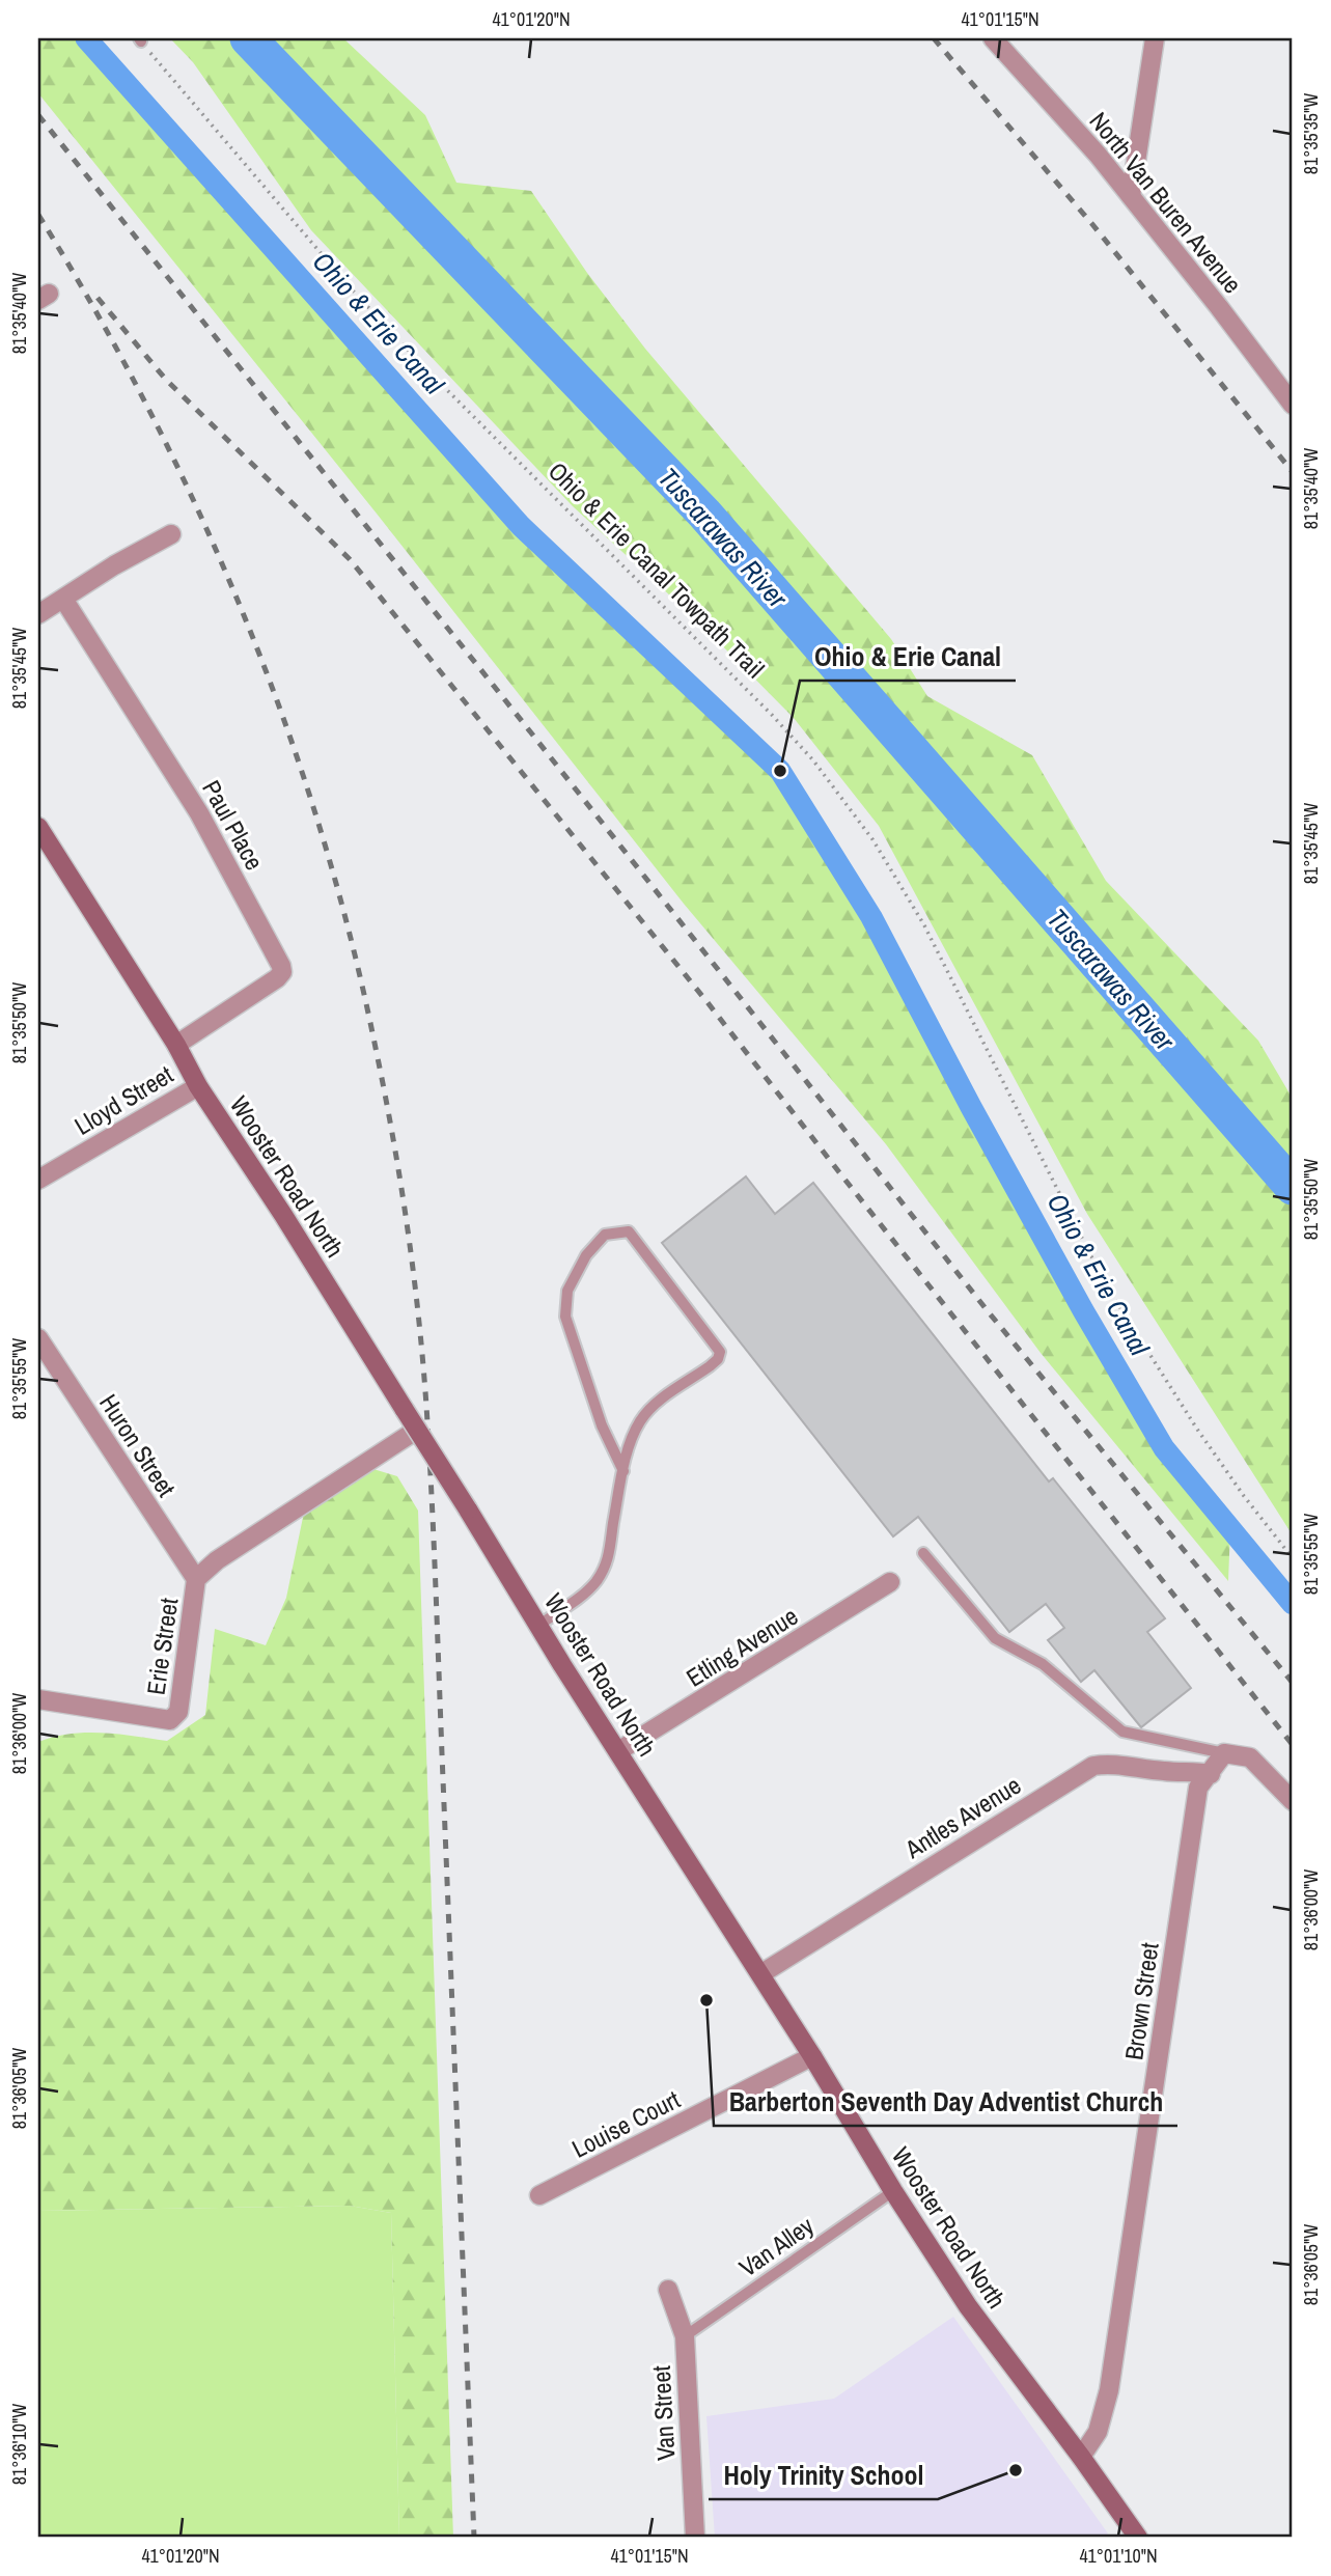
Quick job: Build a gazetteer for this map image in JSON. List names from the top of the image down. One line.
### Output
{"streets":{"main road":["Wooster Road North"],"street":["North Van Buren Avenue","Paul Place","Lloyd Street","Huron Street","Erie Street","Etling Avenue","Antles Avenue","Brown Street","Louise Court","Van Street"],"lane":["Van Alley"],"path":["Ohio & Erie Canal Towpath Trail"]},"crossings":[["Paul Place","Wooster Road North"],["Lloyd Street","Wooster Road North"],["Wooster Road North","Erie Street"],["Wooster Road North","Etling Avenue"],["Wooster Road North","Antles Avenue"],["Wooster Road North","Brown Street"],["Wooster Road North","Louise Court"],["Wooster Road North","Van Alley"],["Huron Street","Erie Street"],["Antles Avenue","Brown Street"],["Van Alley","Van Street"]],"water":["Ohio & Erie Canal","Tuscarawas River"],"places":["Ohio & Erie Canal","Barberton Seventh Day Adventist Church","Holy Trinity School"],"coordinates":["41°01'20\"N","41°01'15\"N","81°35'35\"W","81°35'40\"W","81°35'45\"W","81°35'50\"W","81°35'55\"W","81°36'00\"W","81°36'05\"W","81°36'10\"W","41°01'10\"N"]}
